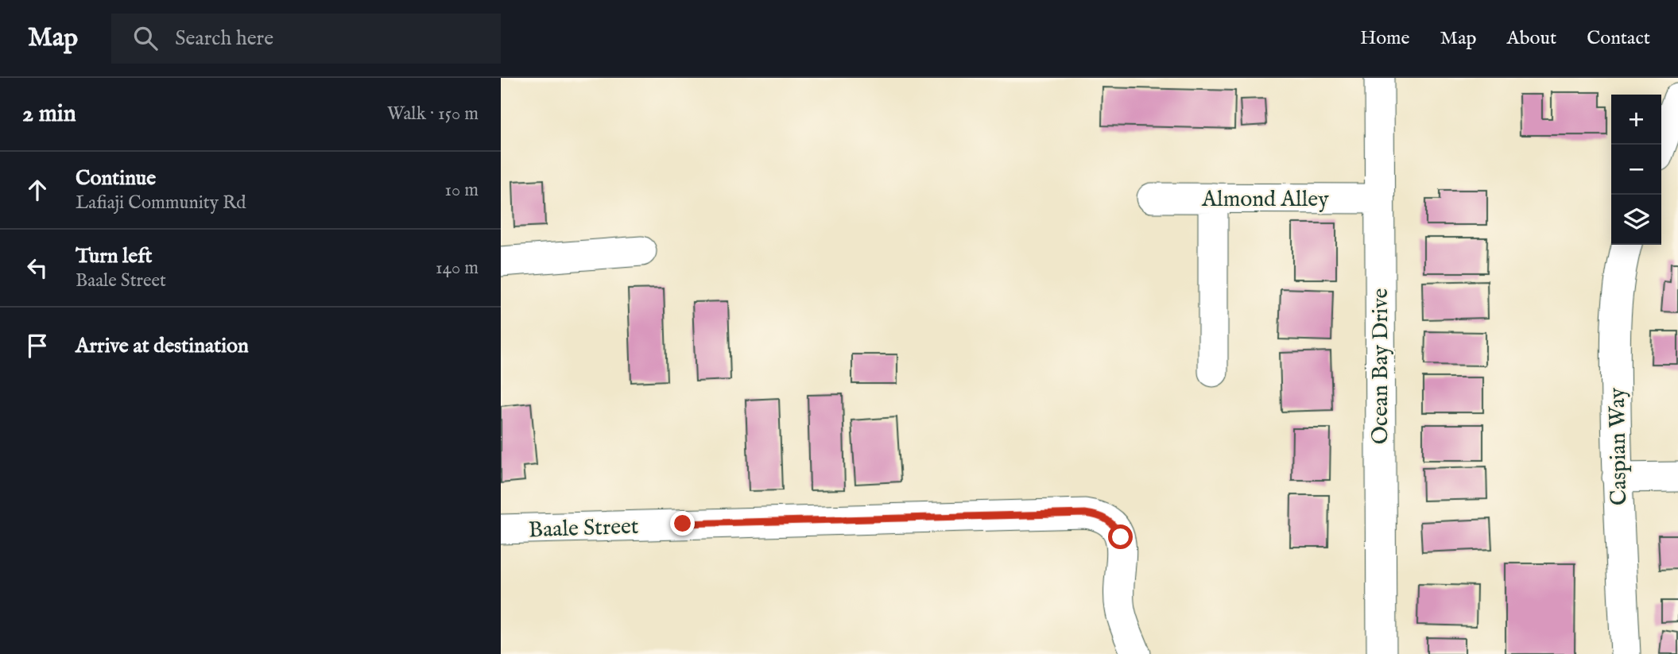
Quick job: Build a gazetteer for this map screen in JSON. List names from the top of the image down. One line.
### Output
{"streets":{"street":["Almond Alley","Ocean Bay Drive","Caspian Way","Baale Street"]},"crossings":[["Almond Alley","Ocean Bay Drive"]],"page":{"header":"Map","search":"Search here","nav":["Home","Map","About","Contact"],"heading":["2 min","Walk · 150 m"],"map_buttons":["+","−"],"list":[["Continue","Lafiaji Community Rd","10 m"],["Turn left","Baale Street","140 m"],"Arrive at destination"]}}
